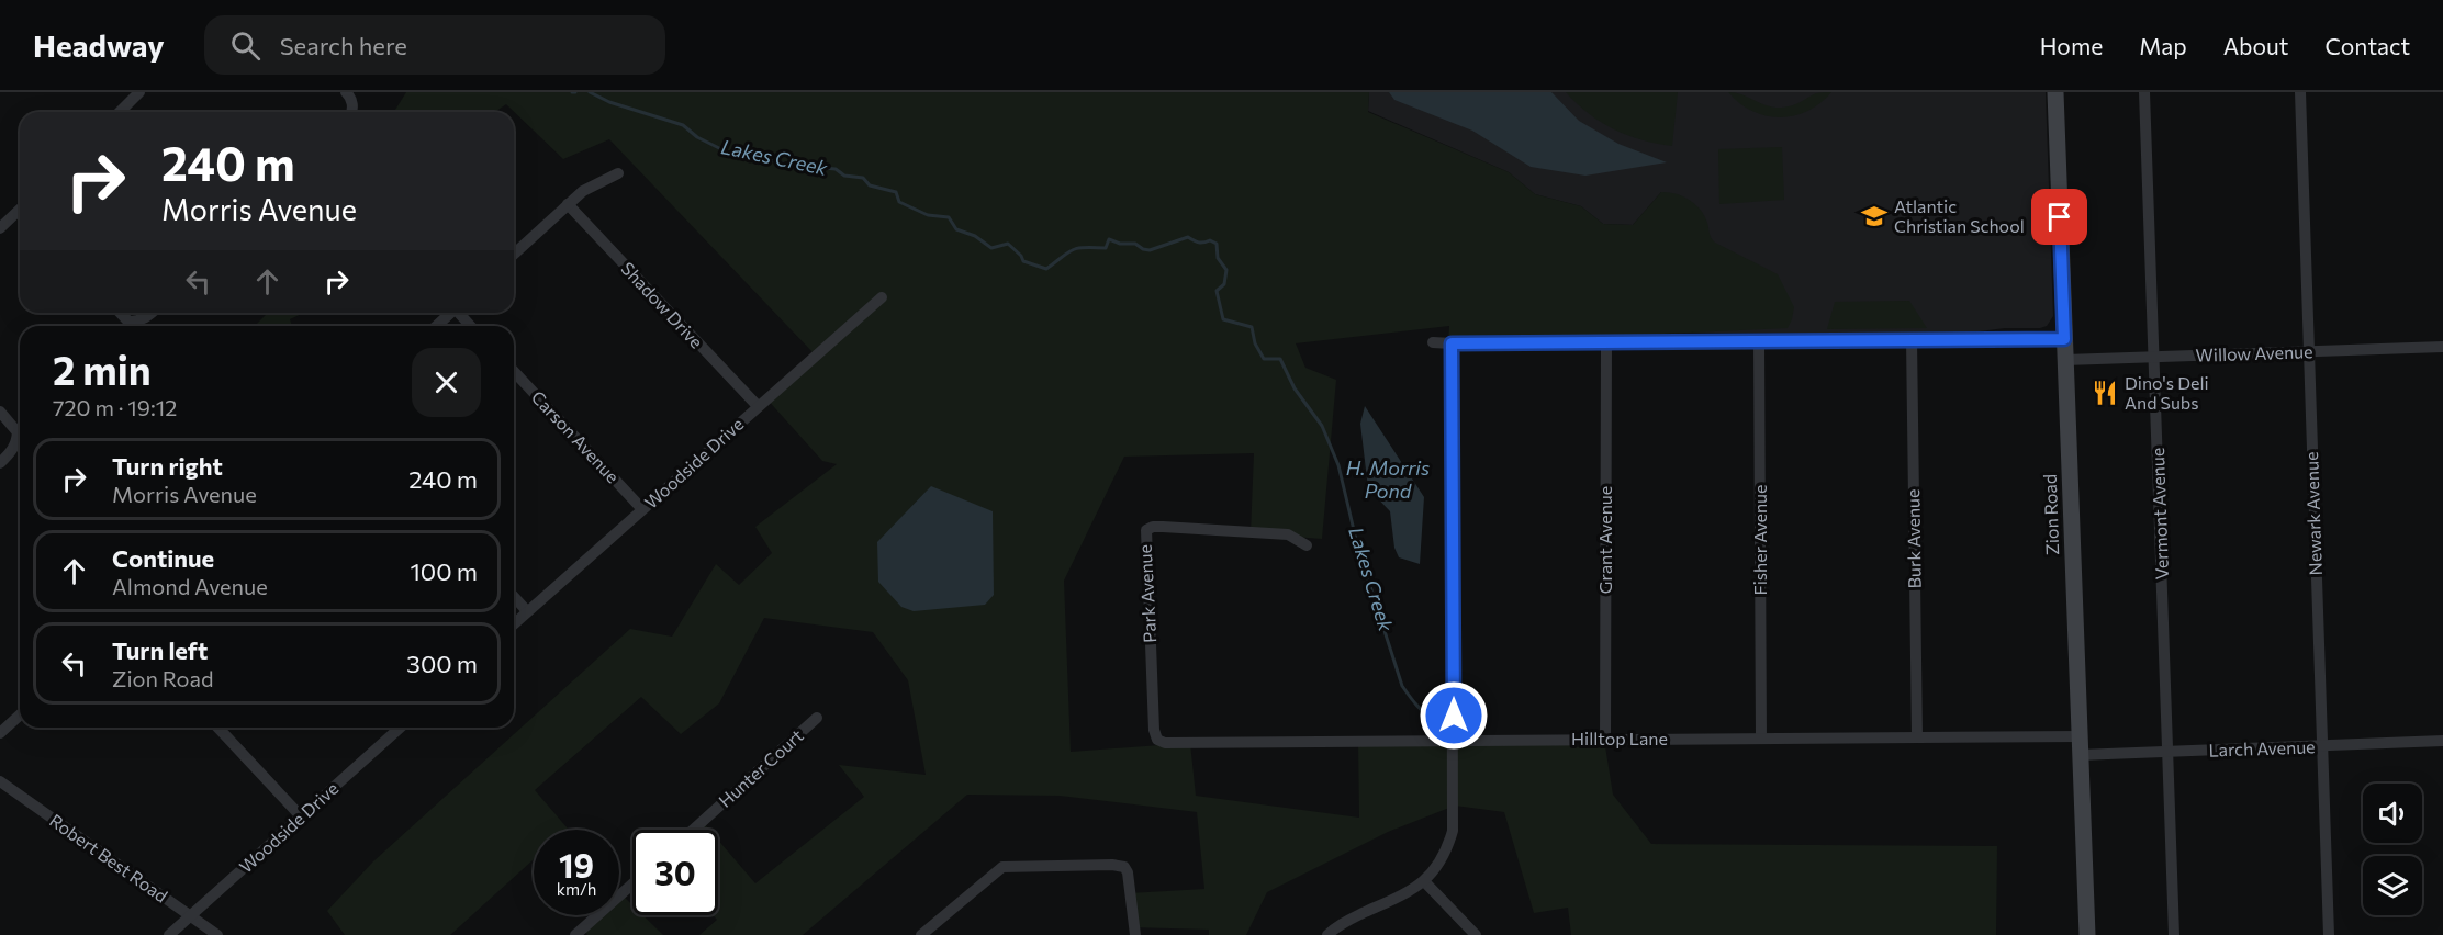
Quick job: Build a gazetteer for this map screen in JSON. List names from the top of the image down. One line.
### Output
{"streets":{"street":["Shadow Drive","Willow Avenue","Carson Avenue","Woodside Drive","Vermont Avenue","Newark Avenue","Zion Road","Burk Avenue","Grant Avenue","Fisher Avenue","Park Avenue","Hilltop Lane","Larch Avenue","Hunter Court","Robert Best Road"]},"crossings":[["Shadow Drive","Woodside Drive"],["Willow Avenue","Vermont Avenue"],["Willow Avenue","Newark Avenue"],["Willow Avenue","Zion Road"],["Carson Avenue","Woodside Drive"],["Woodside Drive","Robert Best Road"],["Vermont Avenue","Larch Avenue"],["Newark Avenue","Larch Avenue"],["Zion Road","Hilltop Lane"],["Zion Road","Larch Avenue"],["Burk Avenue","Hilltop Lane"],["Grant Avenue","Hilltop Lane"],["Fisher Avenue","Hilltop Lane"],["Park Avenue","Hilltop Lane"]],"water":["Lakes Creek","H. Morris Pond"],"places":{"school or university":["Atlantic Christian School"],"restaurant":["Dino's Deli And Subs"]},"page":{"header":"Headway","search":"Search here","nav":["Home","Map","About","Contact"],"turn":["240 m","Morris Avenue"],"heading":["2 min","720 m · 19:12"],"list":[{"name":"Turn right","note":"Morris Avenue","value":"240 m"},{"name":"Continue","note":"Almond Avenue","value":"100 m"},{"name":"Turn left","note":"Zion Road","value":"300 m"}],"speed":"19 km/h","limit":"30"}}
